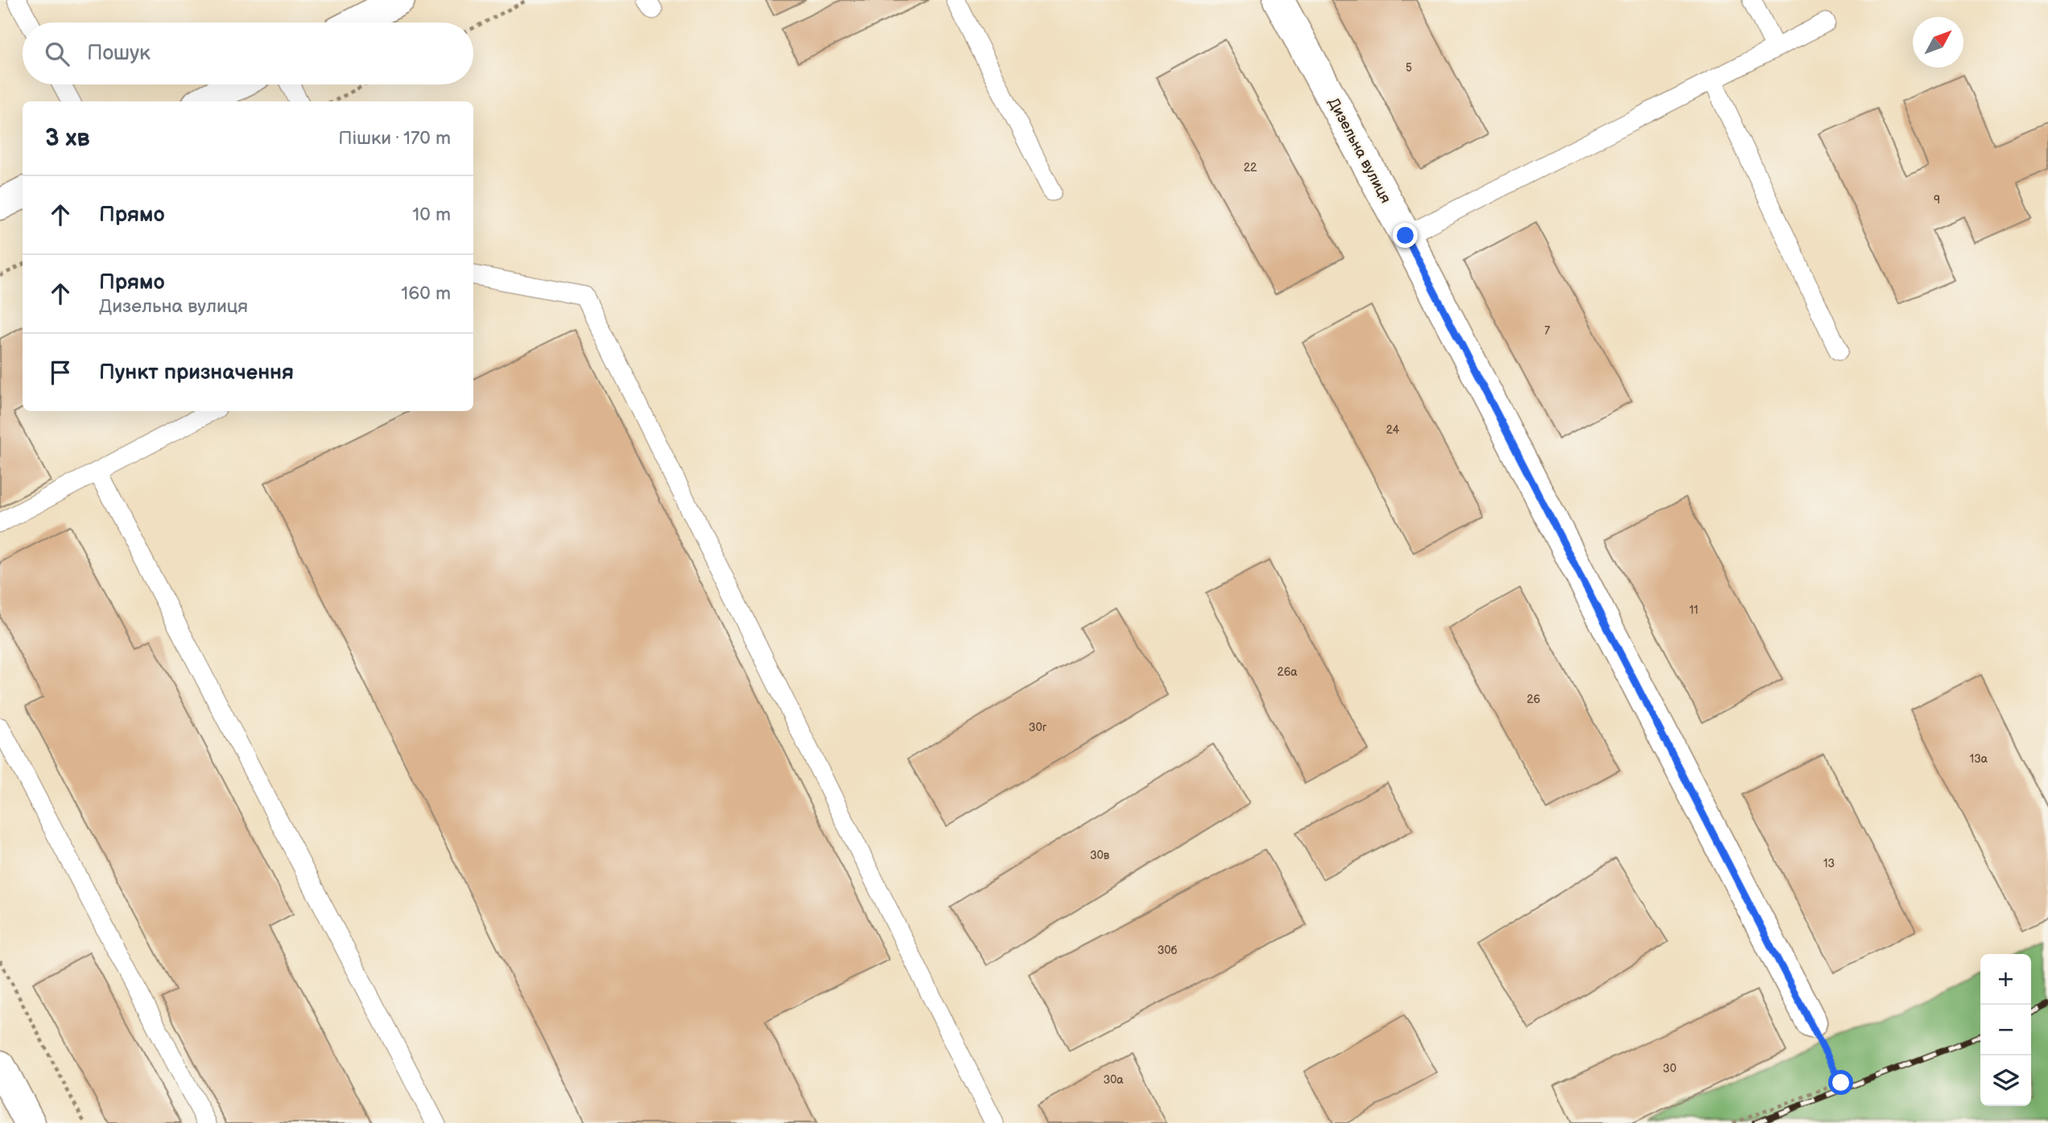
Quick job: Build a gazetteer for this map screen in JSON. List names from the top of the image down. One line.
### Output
{"streets":{"street":["Дизельна вулиця"]},"house_numbers":["5","22","9","7","24","11","26а","26","30г","13а","30в","13","30б","30","30а"],"north":"top right","page":{"search":"Пошук","heading":["3 хв","Пішки · 170 m"],"list":[["Прямо","10 m"],["Прямо","Дизельна вулиця","160 m"],"Пункт призначення"],"map_buttons":["+","−"]}}
